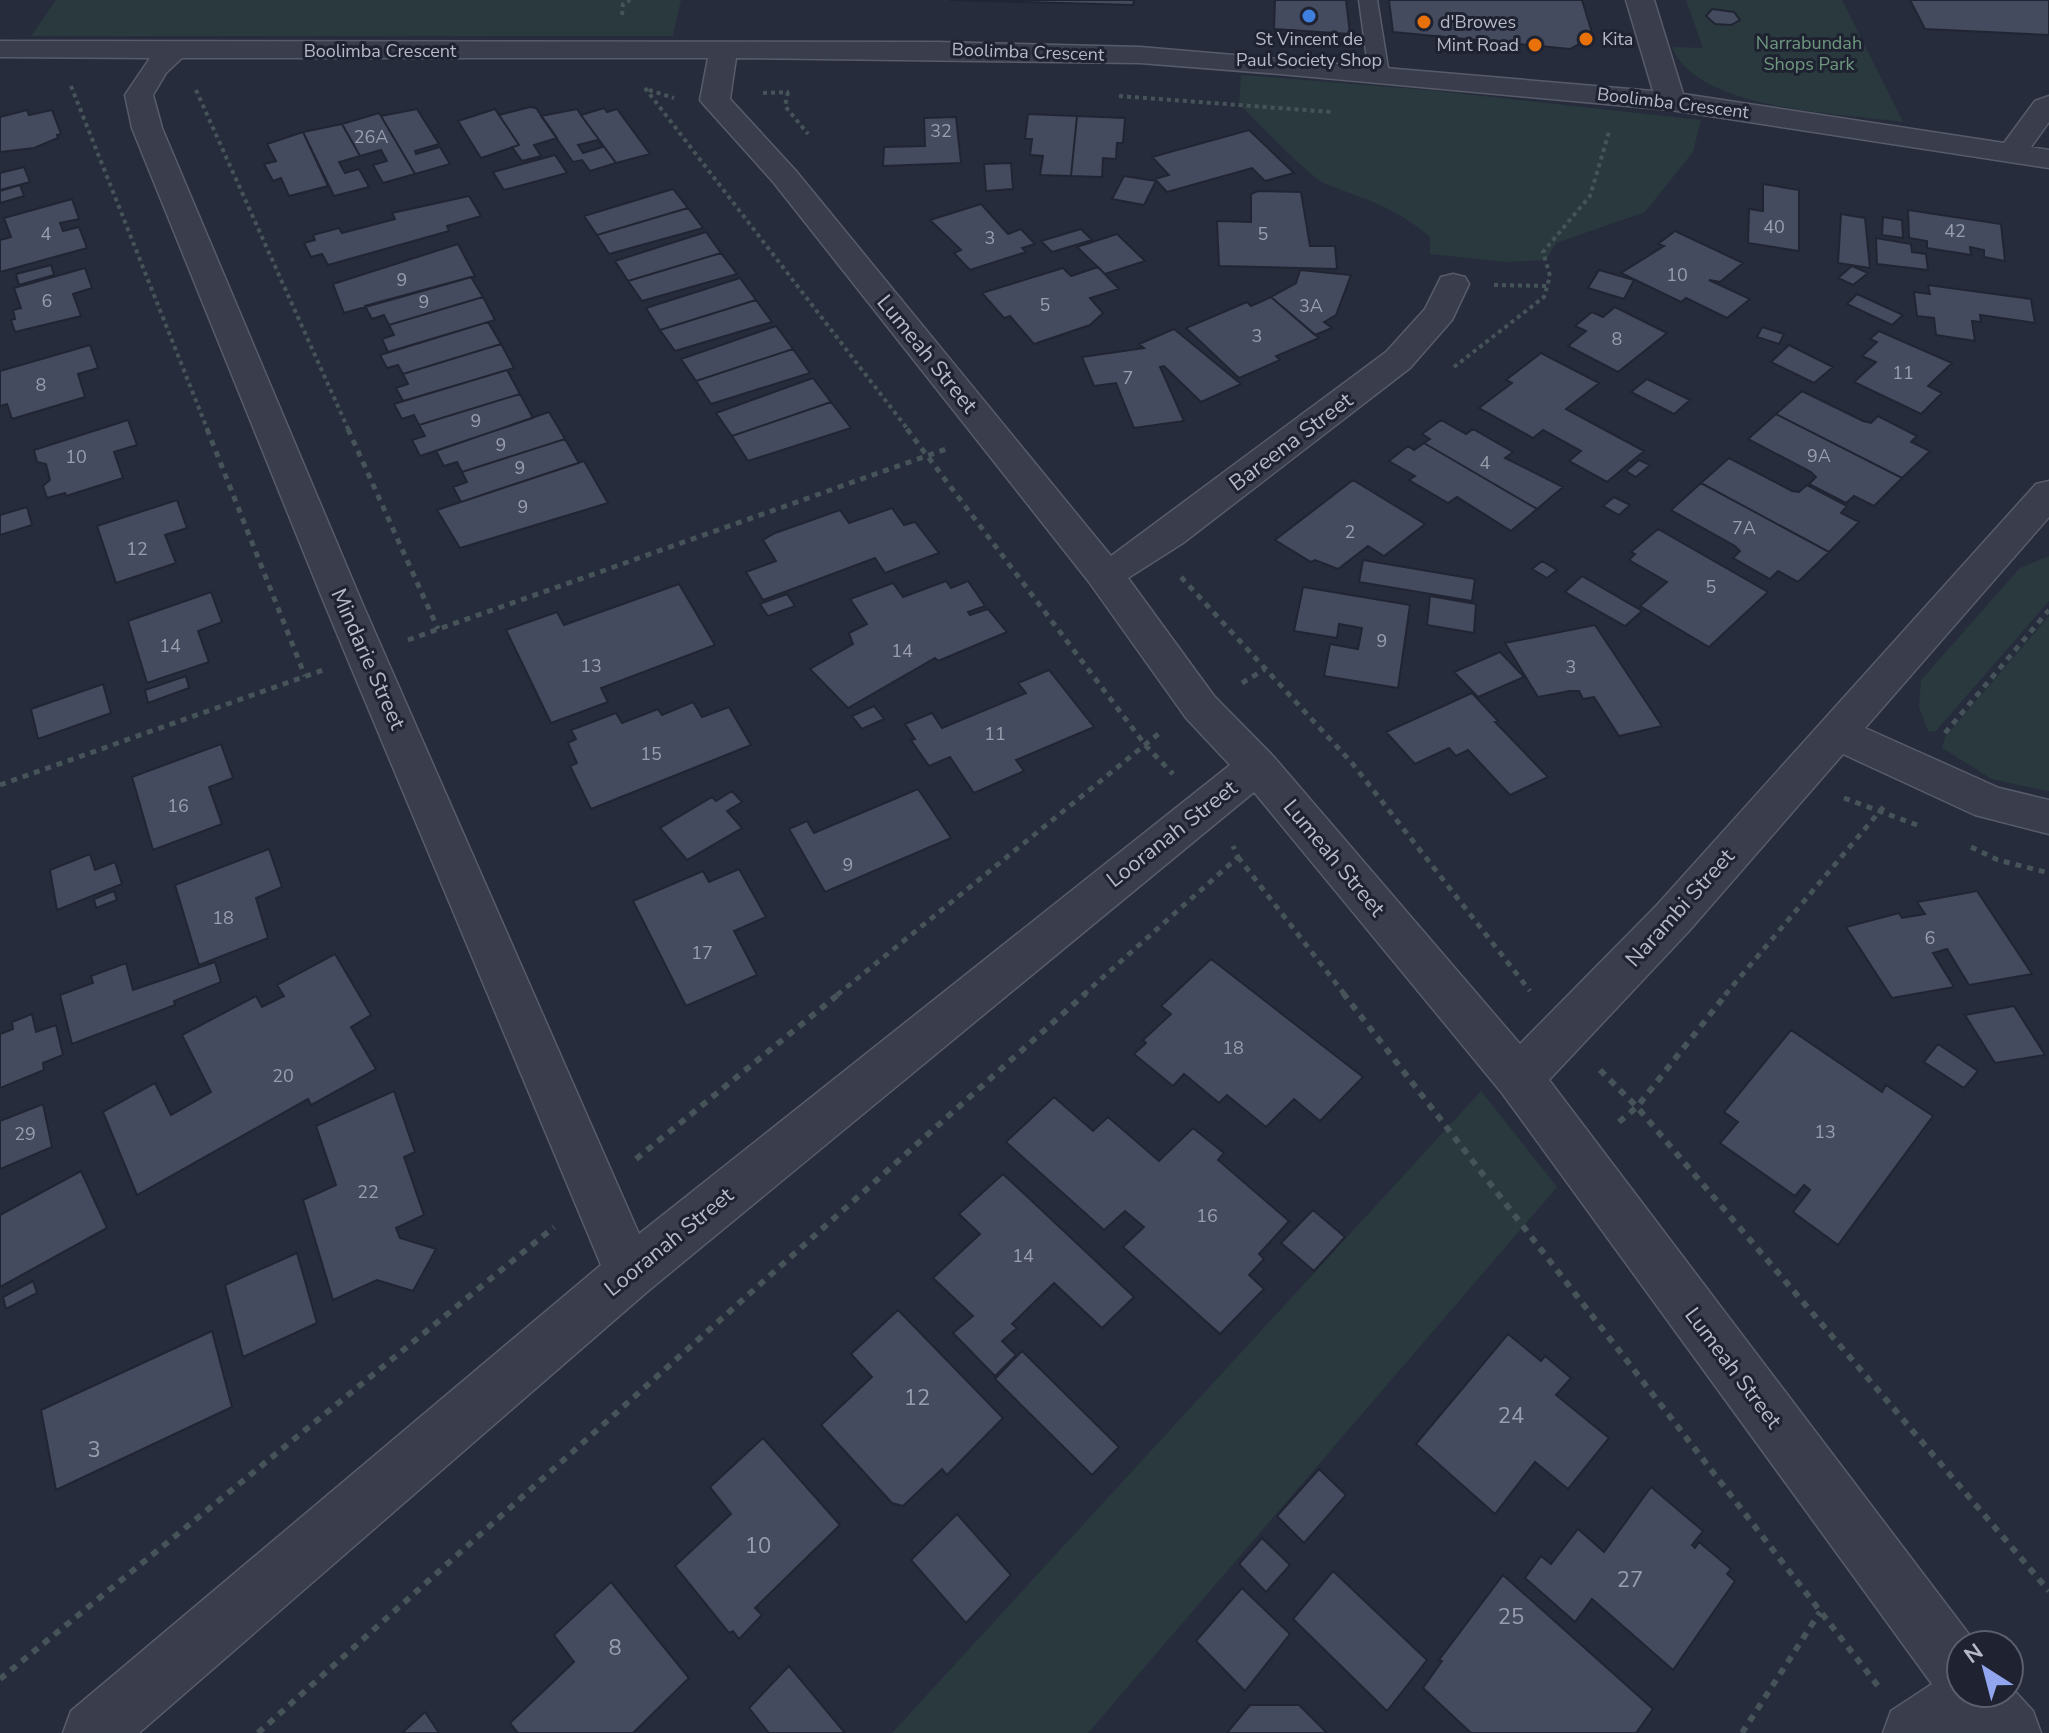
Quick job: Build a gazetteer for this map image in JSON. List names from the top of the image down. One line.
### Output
{"streets":{"street":["Boolimba Crescent","Lumeah Street","Bareena Street","Mindarie Street","Looranah Street","Narambi Street"]},"crossings":[["Boolimba Crescent","Mindarie Street"],["Lumeah Street","Bareena Street"],["Lumeah Street","Looranah Street"],["Lumeah Street","Narambi Street"],["Mindarie Street","Looranah Street"]],"parks":["Narrabundah Shops Park"],"places":["St Vincent de Paul Society Shop","d'Browes","Kita","Mint Road"],"house_numbers":["32","26A","40","42","4","5","3","10","9","6","9","5","3A","3","8","11","7","8","9","9","9A","10","4","9","9","7A","2","12","5","9","14","14","13","3","11","15","16","9","18","6","17","18","20","13","29","22","16","14","12","24","3","10","27","25","8"],"north":"top left"}
